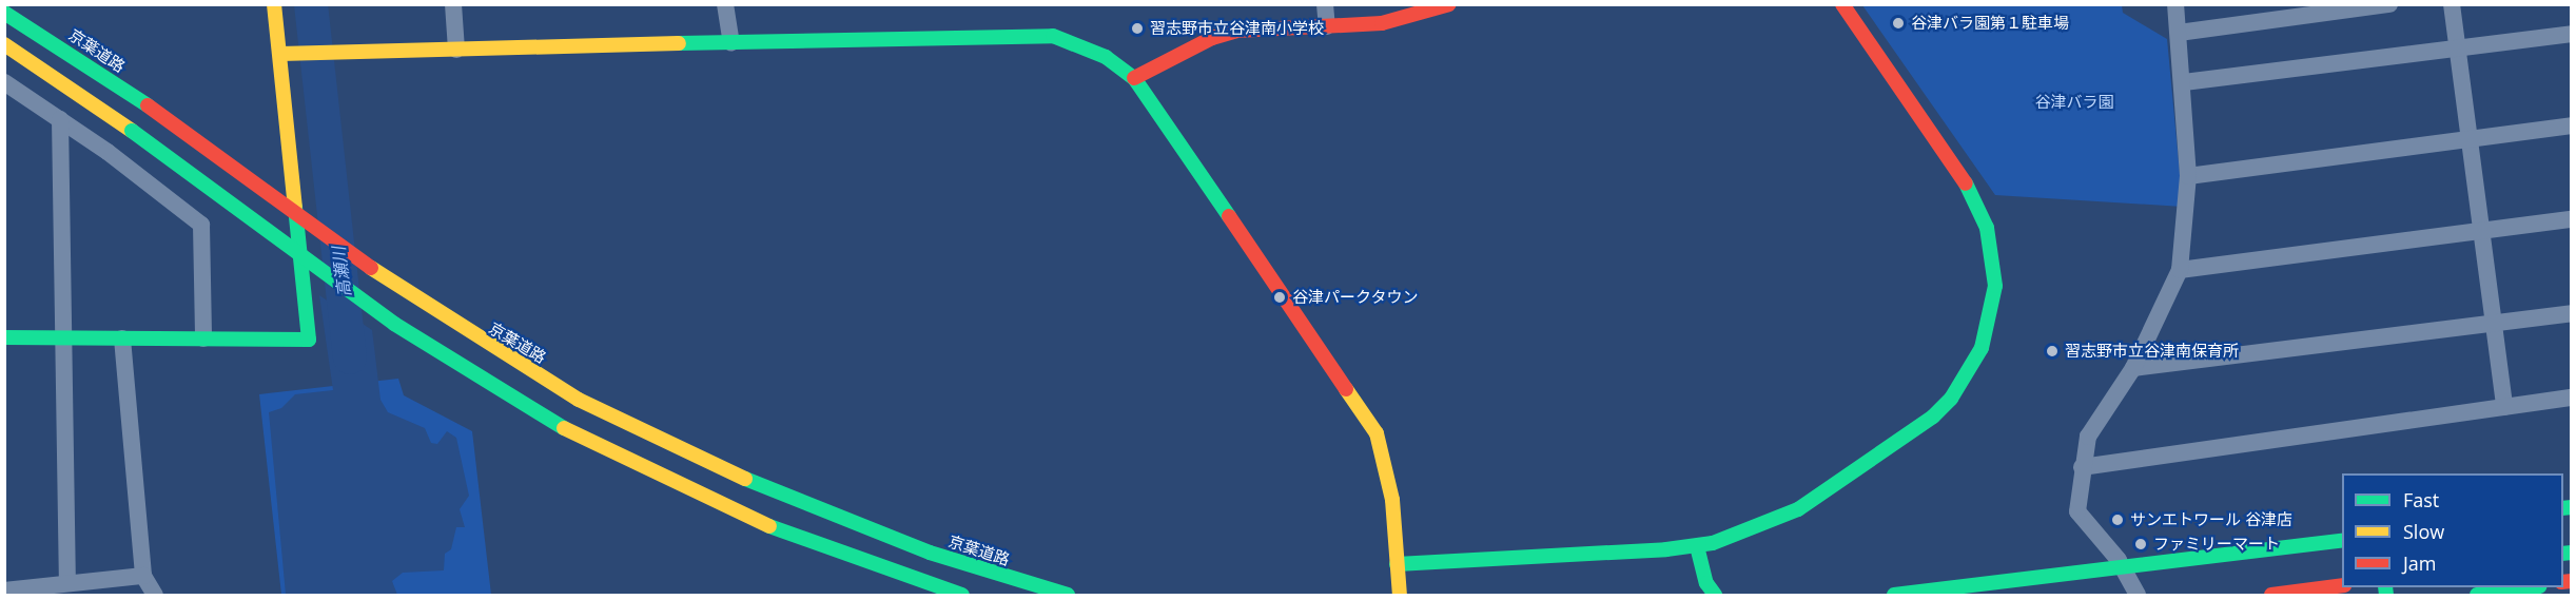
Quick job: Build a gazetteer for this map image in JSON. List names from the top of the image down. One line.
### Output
{"streets":{"main road":["京葉道路"]},"water":["高瀬川"],"parks":["谷津バラ園"],"places":["谷津バラ園第１駐車場","習志野市立谷津南小学校","谷津パークタウン","習志野市立谷津南保育所","サンエトワール 谷津店","ファミリーマート"],"legend":["Fast","Slow","Jam"]}
